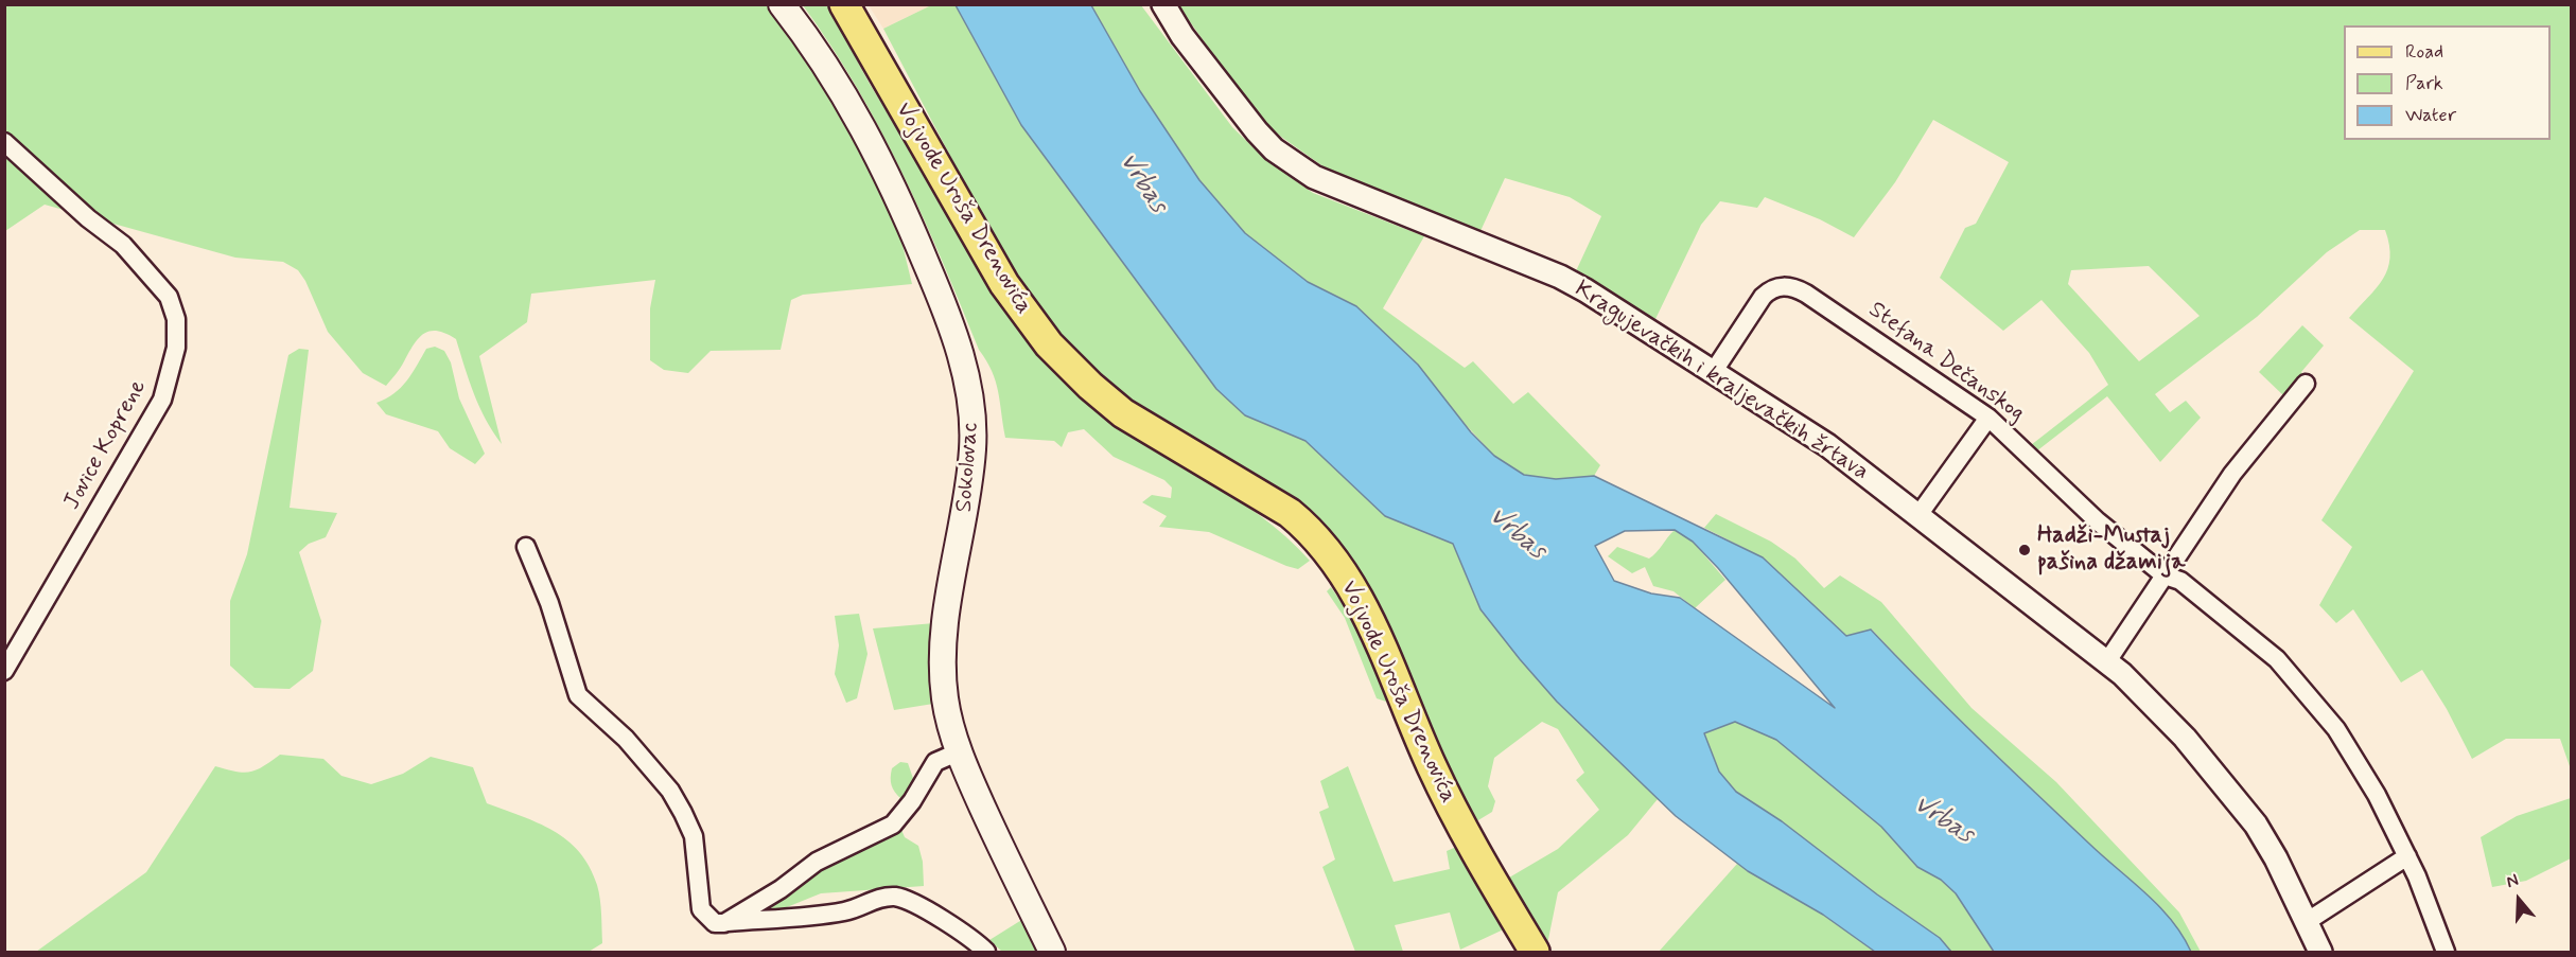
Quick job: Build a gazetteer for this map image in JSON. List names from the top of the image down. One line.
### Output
{"streets":{"main road":["Vojvode Uroša Drenovića","Sokolovac"],"street":["Stefana Dečanskog","Kragujevačkih i kraljevačkih žrtava","Jovice Koprene"]},"crossings":[["Stefana Dečanskog","Kragujevačkih i kraljevačkih žrtava"]],"water":["Vrbas"],"places":["Hadži-Mustaj pašina džamija"],"legend":["Road","Park","Water"],"north":"top"}
